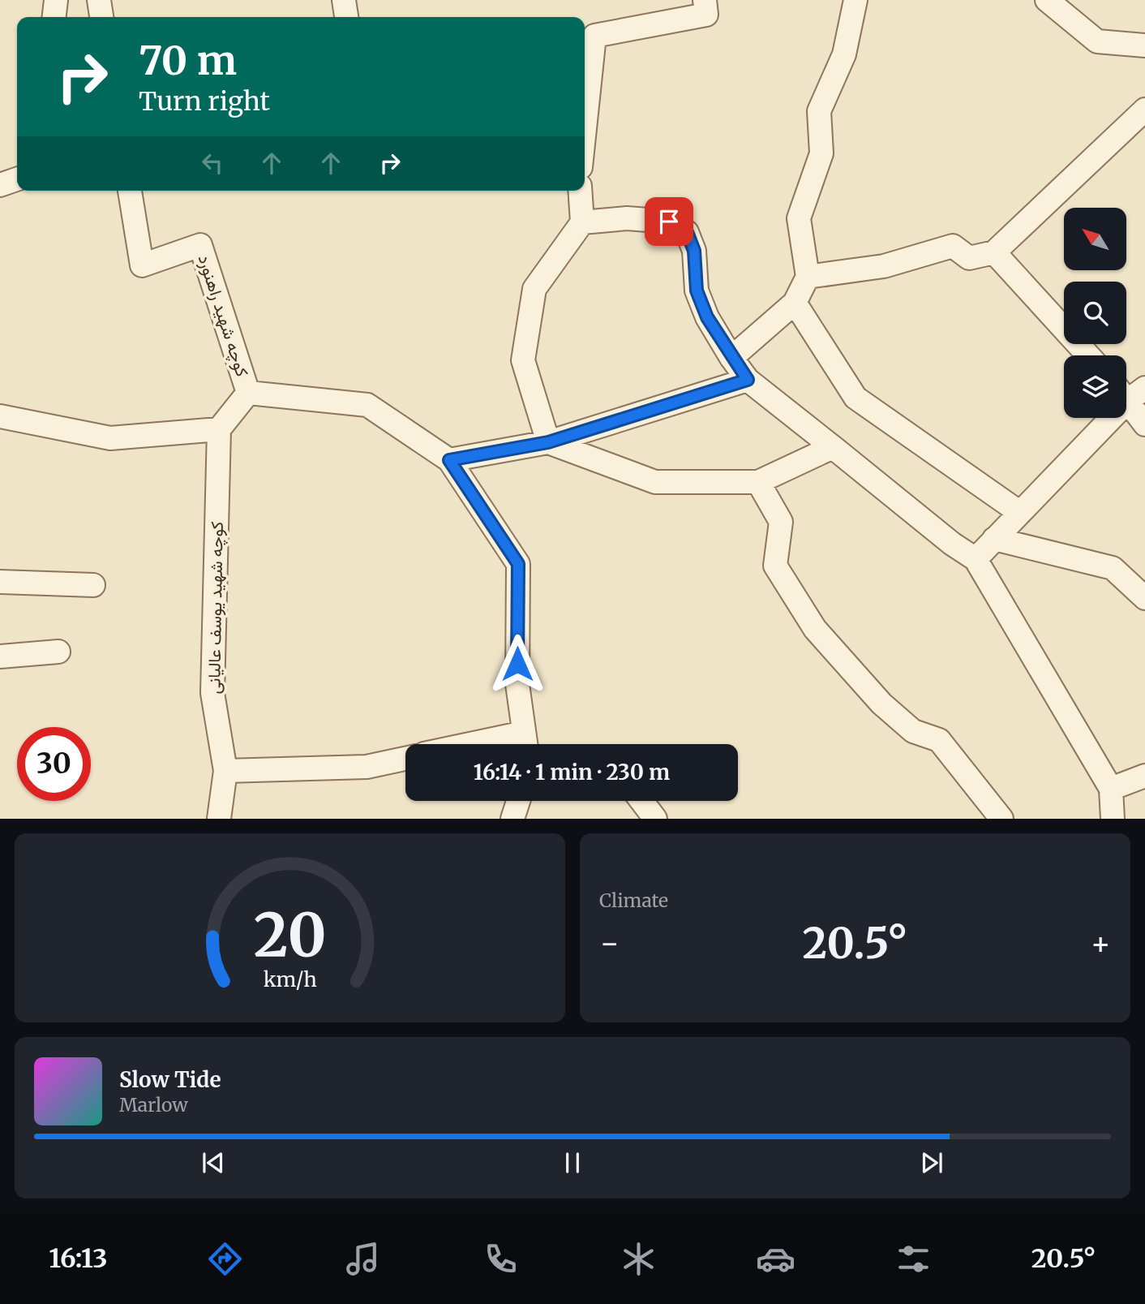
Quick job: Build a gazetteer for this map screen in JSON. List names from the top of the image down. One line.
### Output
{"streets":{"street":["کوچه شهید راهنورد","کوچه شهید یوسف عالیانی"]},"north":"top left","page":{"turn":["70 m","Turn right"],"limit":"30","trip":"16:14 · 1 min · 230 m","tile":"Climate","heat":["−","20.5°","+"],"song":["Slow Tide","Marlow"],"tabs":["16:13","20.5°"],"gauge":["20","km/h"]}}
